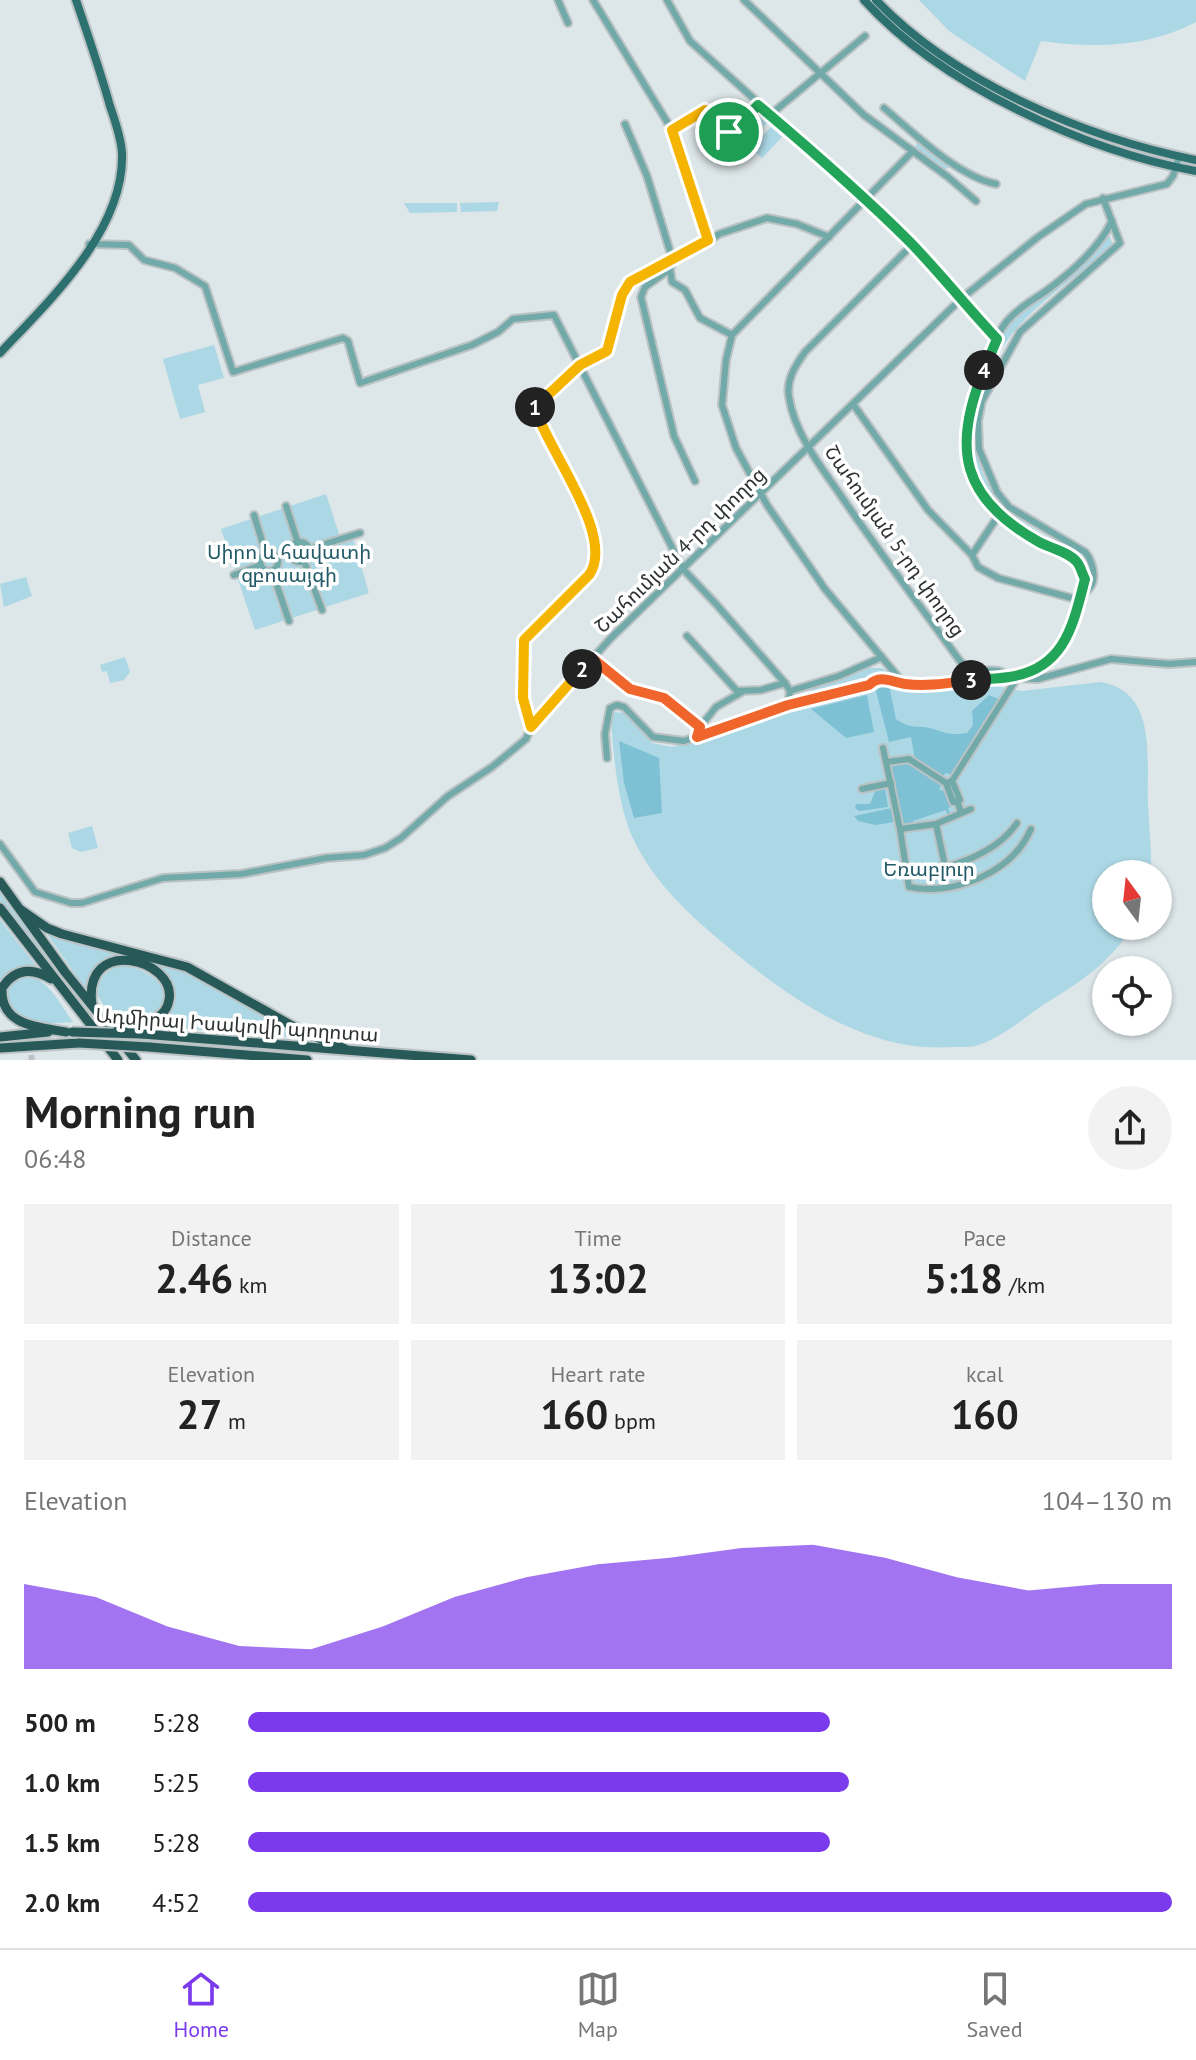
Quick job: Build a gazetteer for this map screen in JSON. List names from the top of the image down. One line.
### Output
{"streets":{"highway":["Ադմիրալ Իսակովի պողոտա"],"street":["Շահումյան 5-րդ փողոց","Շահումյան 4-րդ փողոց"]},"crossings":[["Շահումյան 5-րդ փողոց","Շահումյան 4-րդ փողոց"]],"parks":["Սիրո և հավատի զբոսայգի","Եռաբլուր"],"north":"top","page":{"pins":["4","1","2","3"],"heading":["Morning run","06:48"],"stats":[["Distance","2.46 km"],["Time","13:02"],["Pace","5:18 /km"],["Elevation","27 m"],["Heart rate","160 bpm"],["kcal","160"]],"chart":["Elevation","104–130 m"],"list":[{"name":"500 m","note":"5:28"},{"name":"1.0 km","note":"5:25"},{"name":"1.5 km","note":"5:28"},{"name":"2.0 km","note":"4:52"}],"tabs":["Home","Map","Saved"]}}
